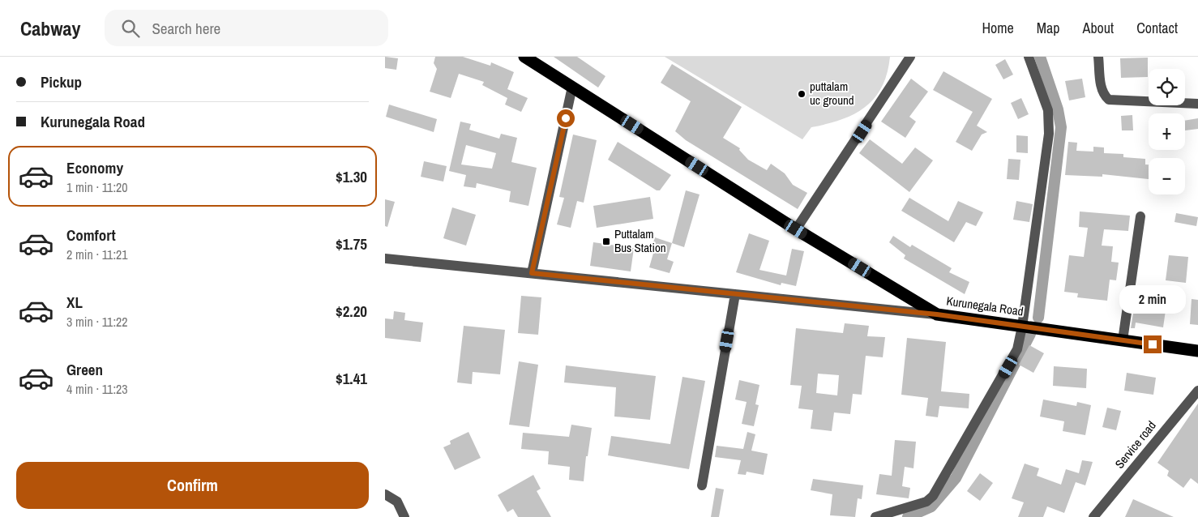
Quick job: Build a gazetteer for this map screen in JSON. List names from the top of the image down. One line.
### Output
{"streets":{"highway":["Kurunegala Road"],"street":["Service road"]},"places":{"other":["puttalam uc ground"],"transit":["Puttalam Bus Station"]},"page":{"header":"Cabway","search":"Search here","nav":["Home","Map","About","Contact"],"banner":["Pickup","Kurunegala Road"],"map_buttons":["+","−"],"list":[{"name":"Economy","note":"1 min · 11:20","value":"$1.30"},{"name":"Comfort","note":"2 min · 11:21","value":"$1.75"},{"name":"XL","note":"3 min · 11:22","value":"$2.20"},{"name":"Green","note":"4 min · 11:23","value":"$1.41"}],"bubble":"2 min","buttons":"Confirm"}}
